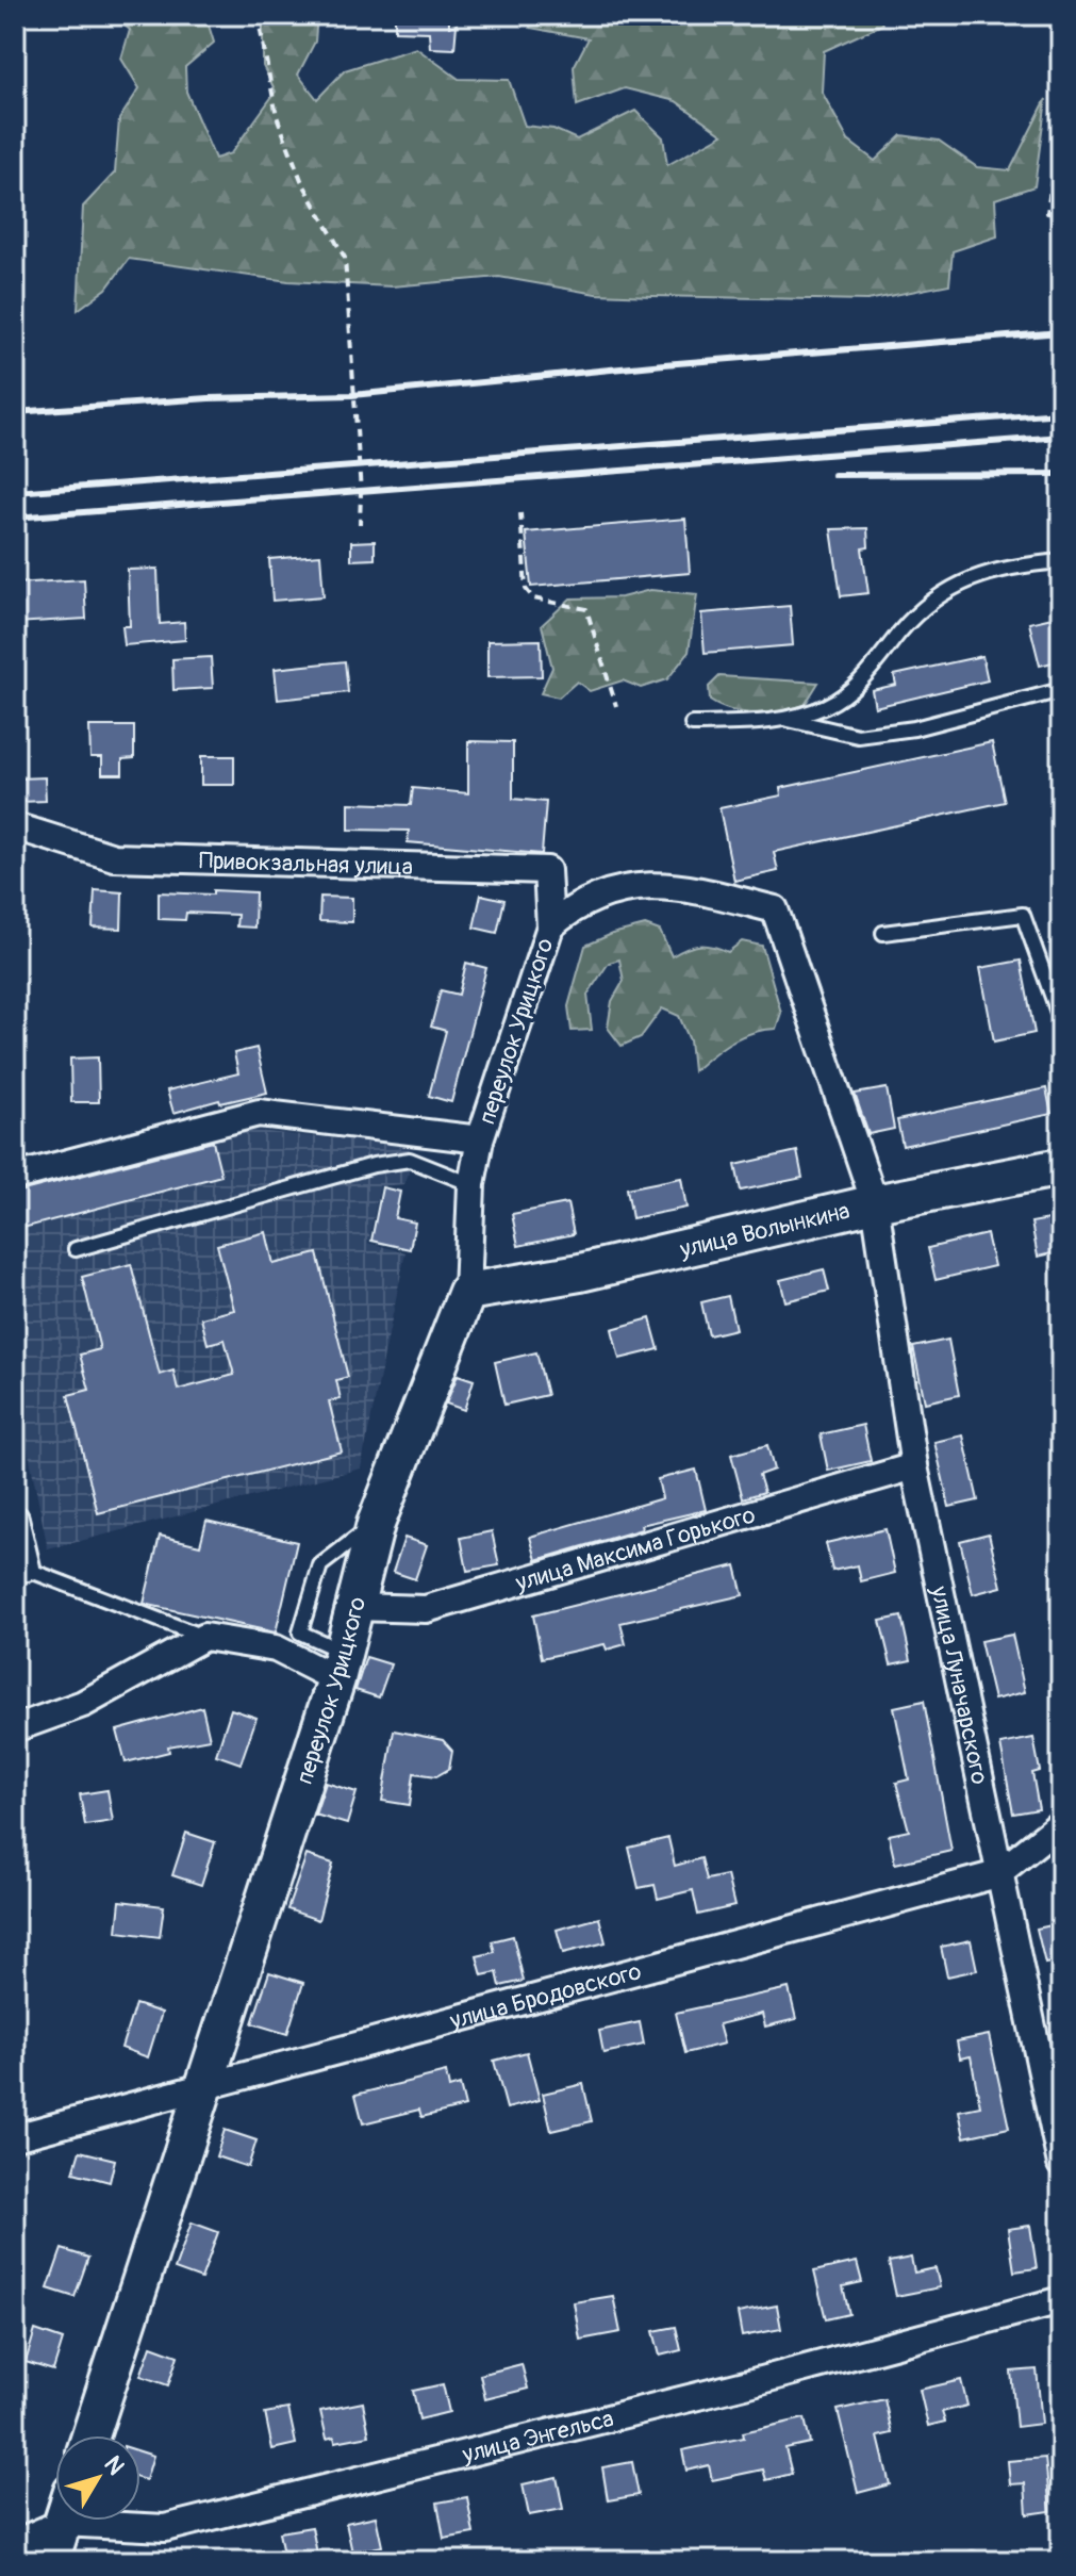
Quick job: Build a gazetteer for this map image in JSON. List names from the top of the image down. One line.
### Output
{"streets":{"street":["Привокзальная улица","переулок Урицкого","улица Волынкина","улица Максима Горького","улица Луначарского","улица Бродовского","улица Энгельса"]},"crossings":[["Привокзальная улица","переулок Урицкого"],["Привокзальная улица","улица Луначарского"],["переулок Урицкого","улица Волынкина"],["переулок Урицкого","улица Максима Горького"],["переулок Урицкого","улица Луначарского"],["переулок Урицкого","улица Бродовского"],["улица Волынкина","улица Луначарского"],["улица Максима Горького","улица Луначарского"],["улица Луначарского","улица Бродовского"]],"north":"top right"}
